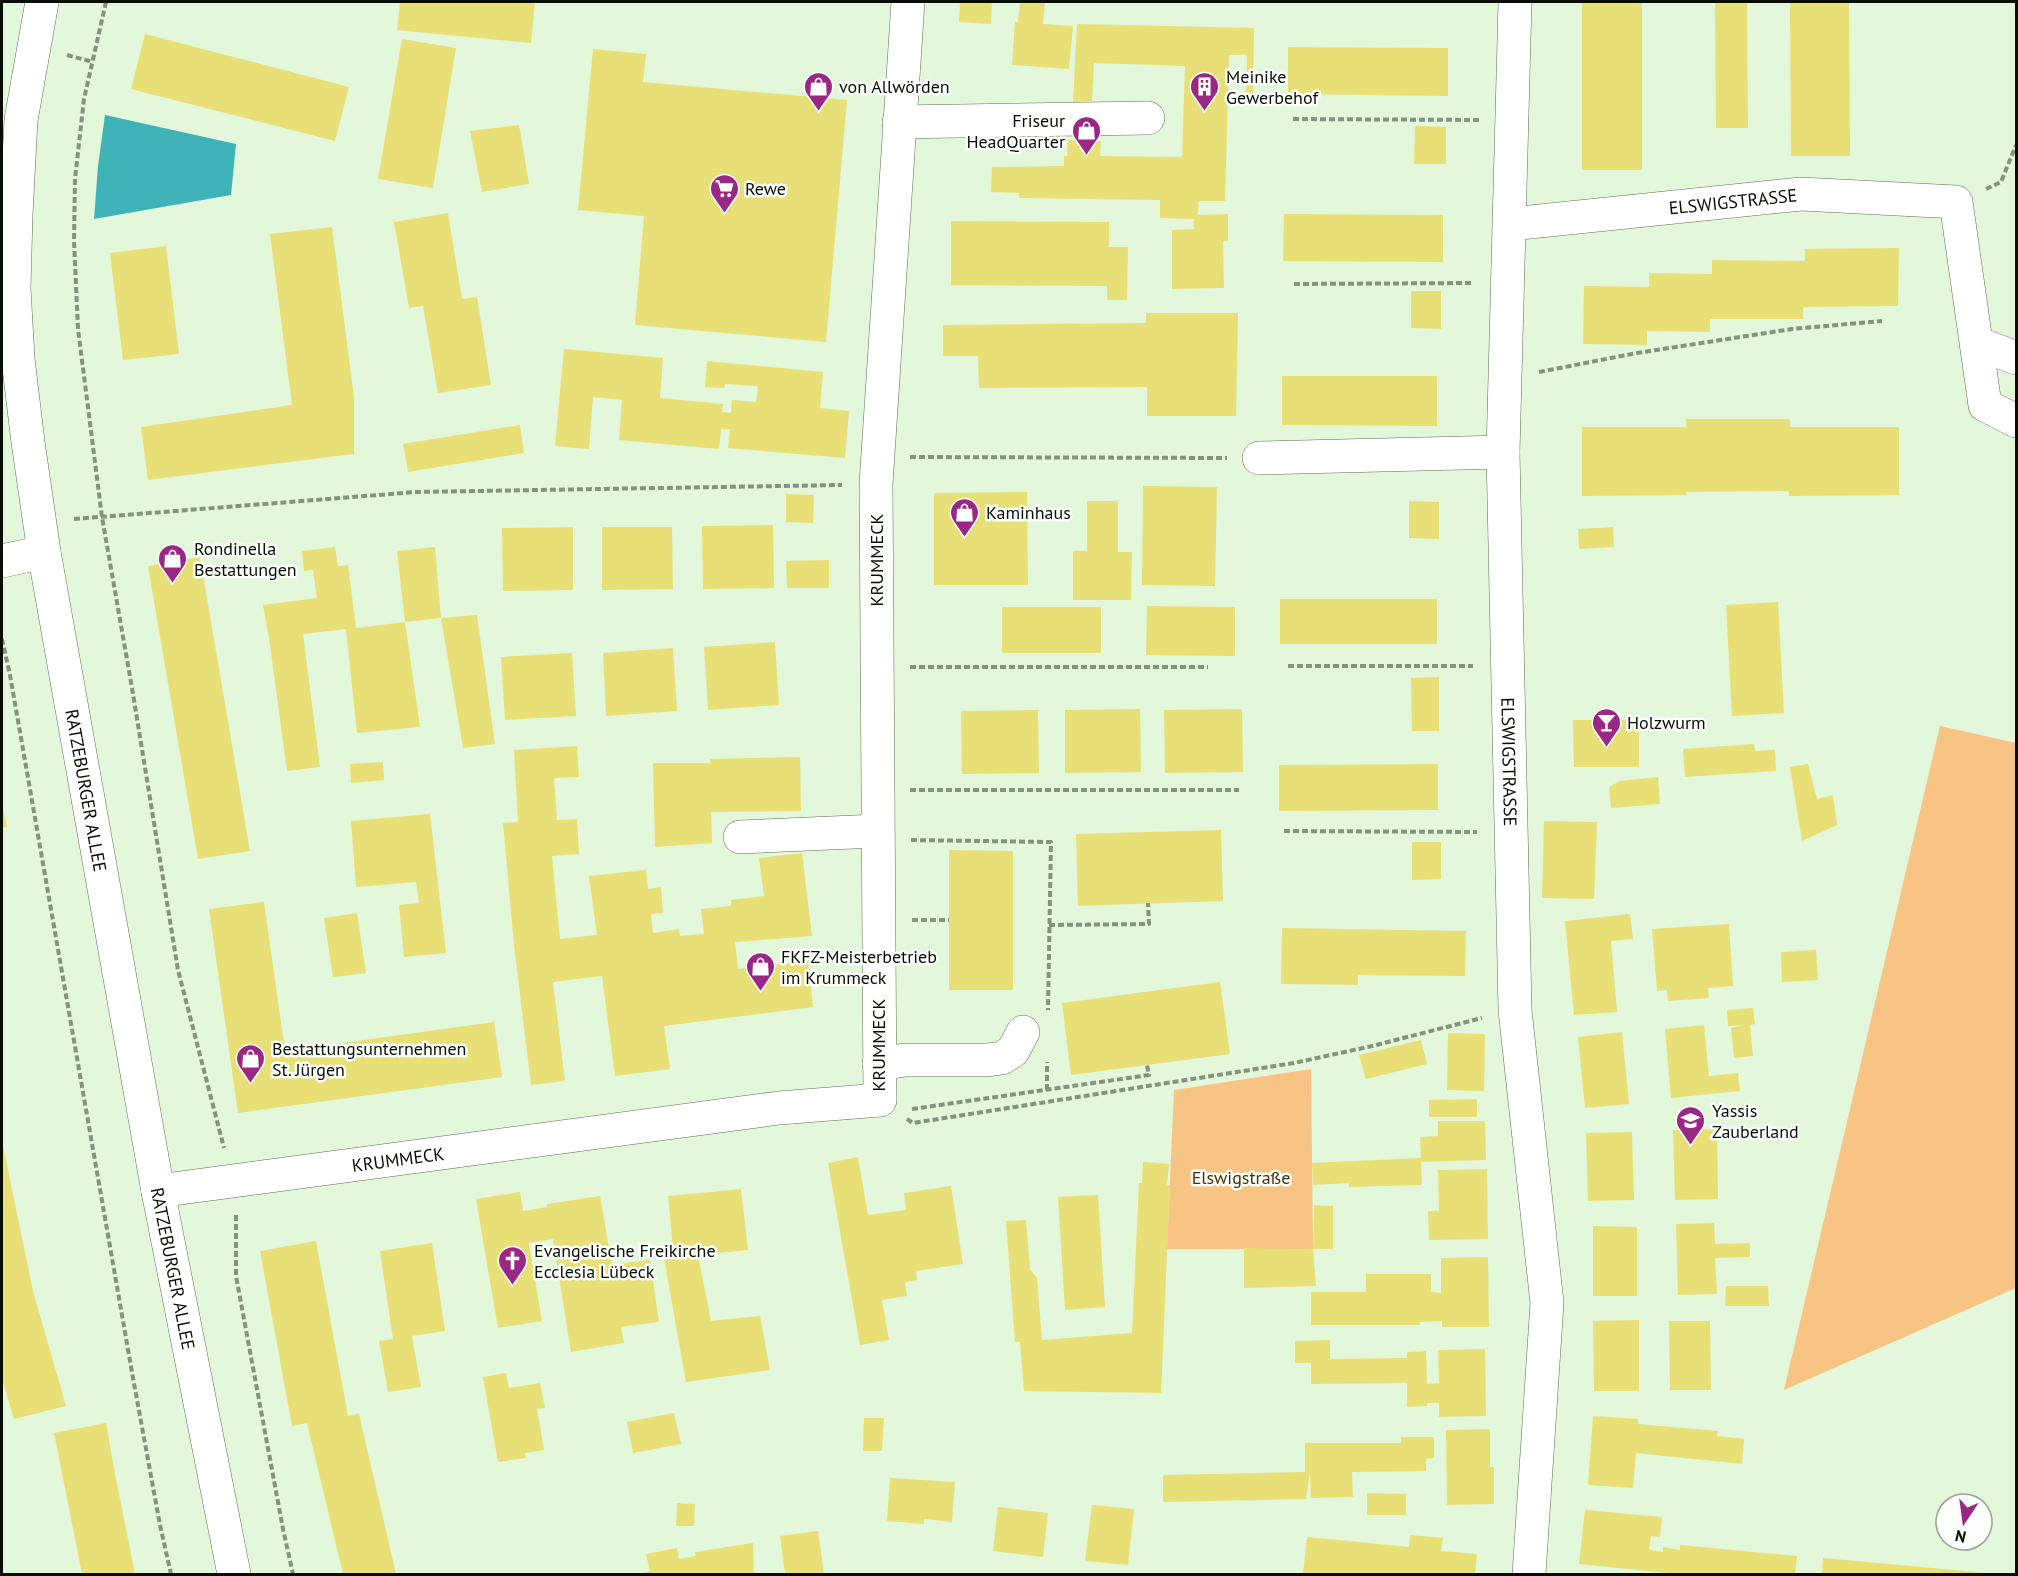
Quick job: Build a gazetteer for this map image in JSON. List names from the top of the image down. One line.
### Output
{"streets":{"street":["ELSWIGSTRASSE","KRUMMECK","RATZEBURGER ALLEE"]},"crossings":[["KRUMMECK","RATZEBURGER ALLEE"]],"parks":["Elswigstraße"],"places":{"shop":["von Allwörden","Friseur HeadQuarter","Kaminhaus","Rondinella Bestattungen","FKFZ-Meisterbetrieb im Krummeck","Bestattungsunternehmen St. Jürgen"],"building":["Meinike Gewerbehof"],"supermarket":["Rewe"],"bar":["Holzwurm"],"school or university":["Yassis Zauberland"],"church":["Evangelische Freikirche Ecclesia Lübeck"]},"north":"bottom"}
